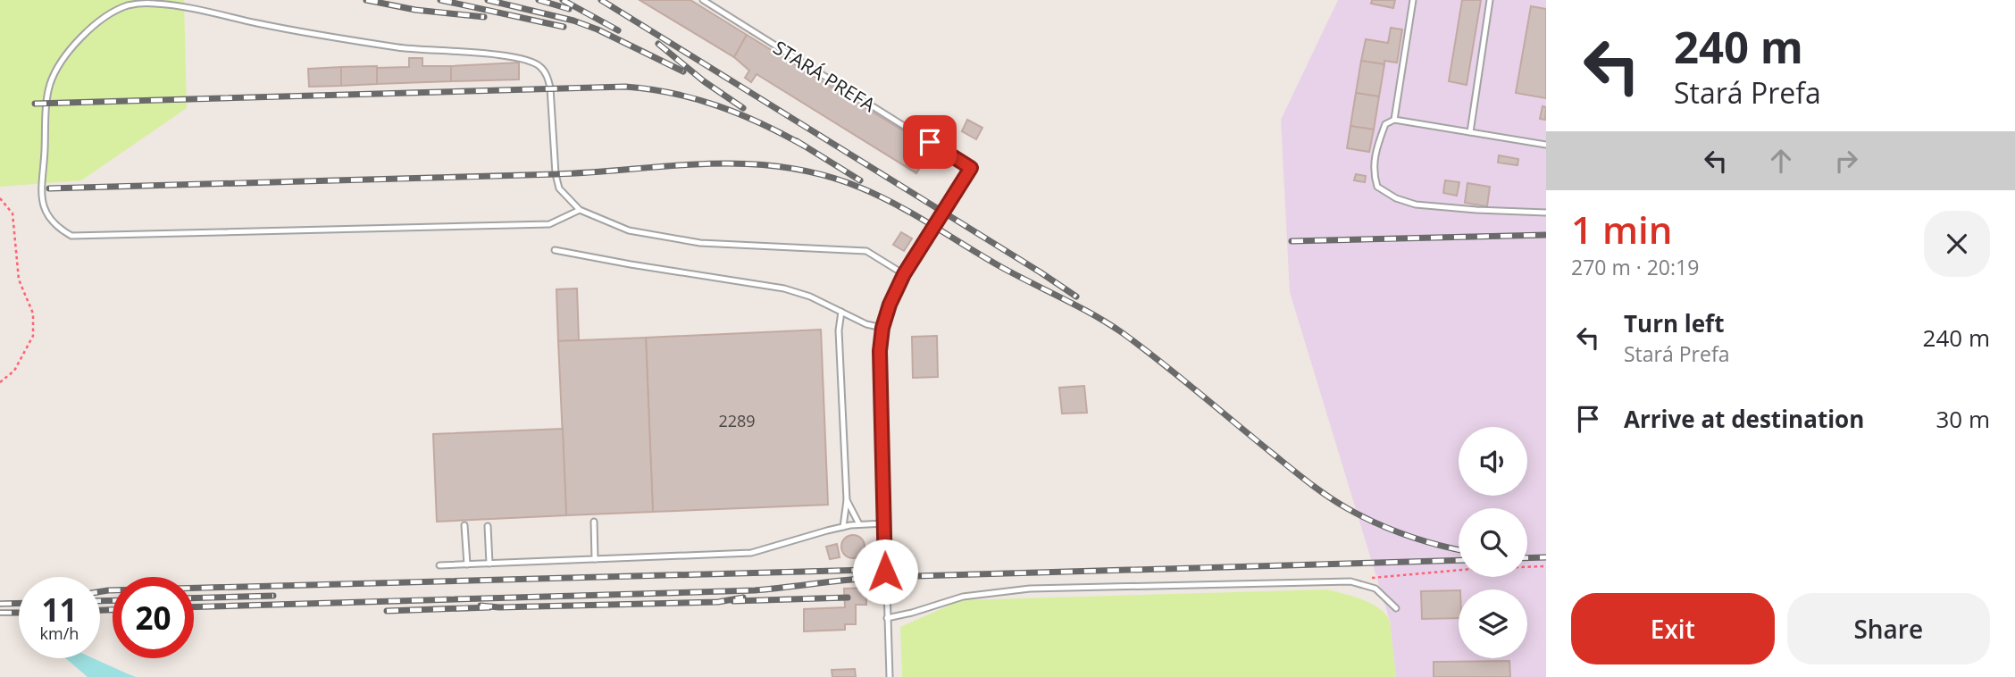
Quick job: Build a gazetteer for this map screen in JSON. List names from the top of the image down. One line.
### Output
{"streets":{"lane":["STARÁ PREFA"]},"house_numbers":["2289"],"page":{"turn":["240 m","Stará Prefa"],"heading":["1 min","270 m · 20:19"],"list":[{"name":"Turn left","note":"Stará Prefa","value":"240 m"},{"name":"Arrive at destination","value":"30 m"}],"speed":"11 km/h","limit":"20","buttons":["Exit","Share"]}}
